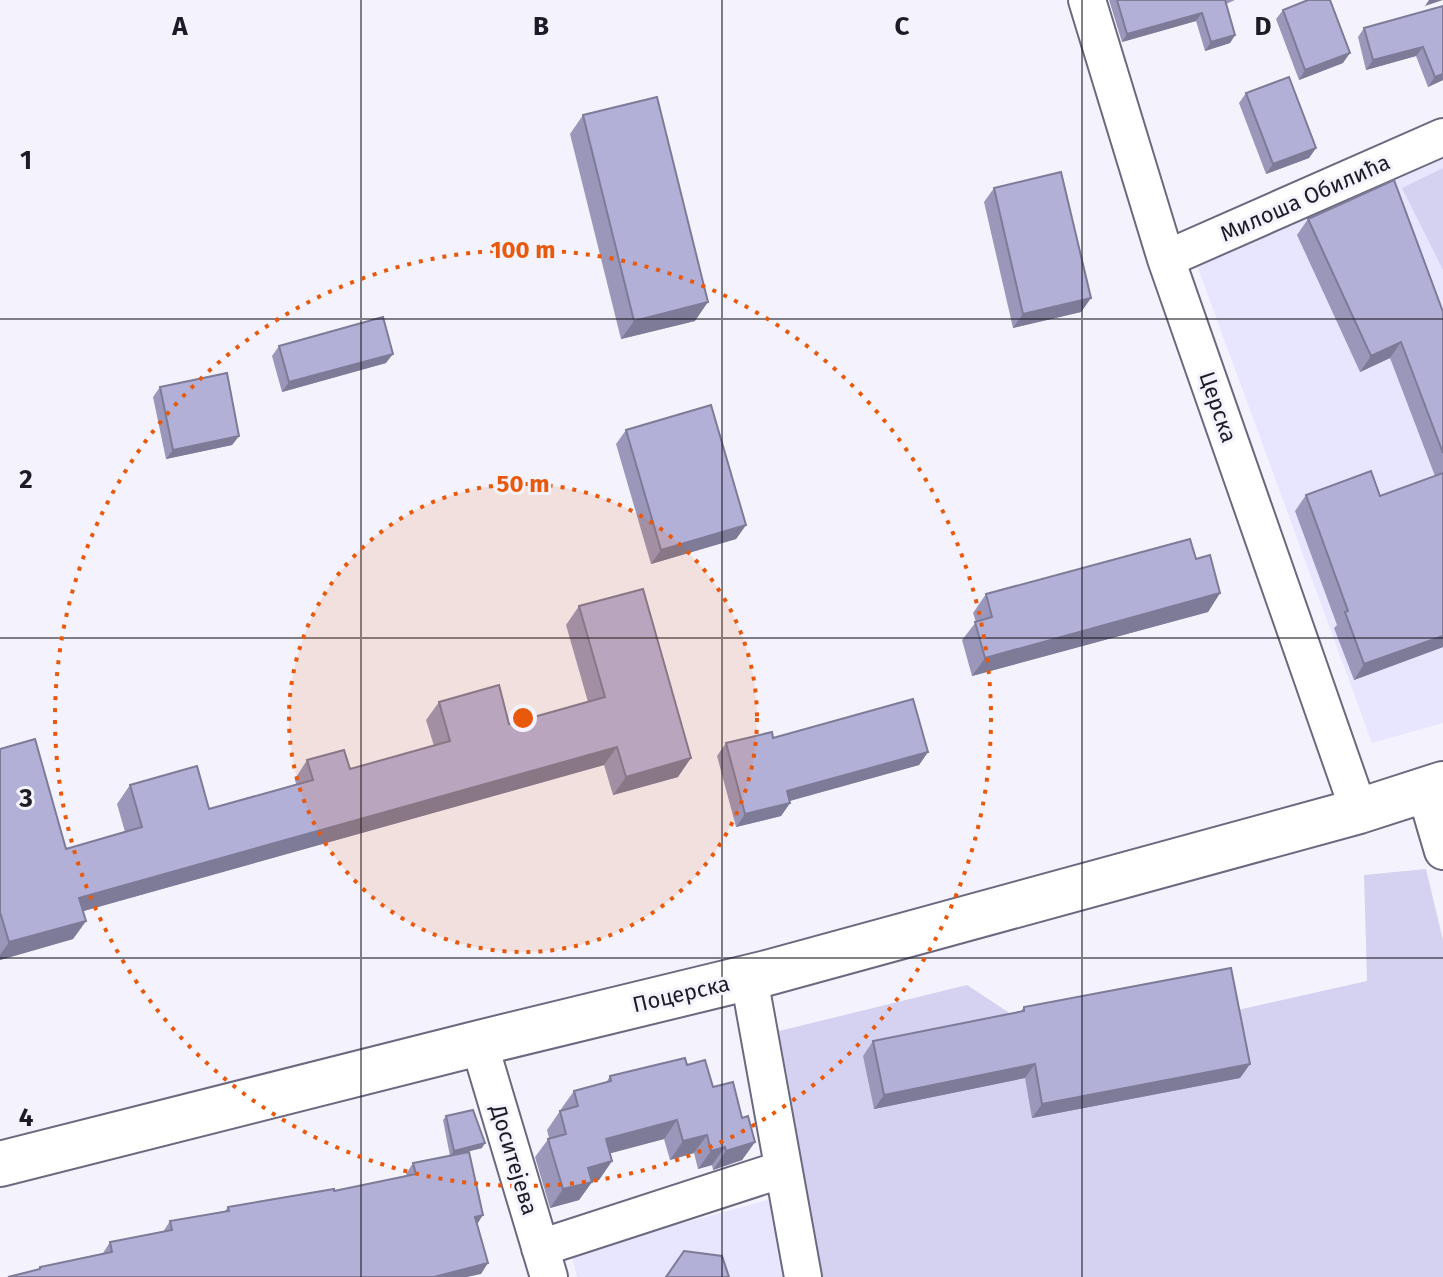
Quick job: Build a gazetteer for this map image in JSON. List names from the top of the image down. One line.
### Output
{"streets":{"main road":["Поцерска"],"street":["Милоша Обилића","Церска","Доситејева"]},"crossings":[["Милоша Обилића","Церска"],["Церска","Поцерска"],["Поцерска","Доситејева"]],"grid":{"columns":["A","B","C","D"],"rows":["1","2","3","4"]},"rings":["100 m","50 m"]}
